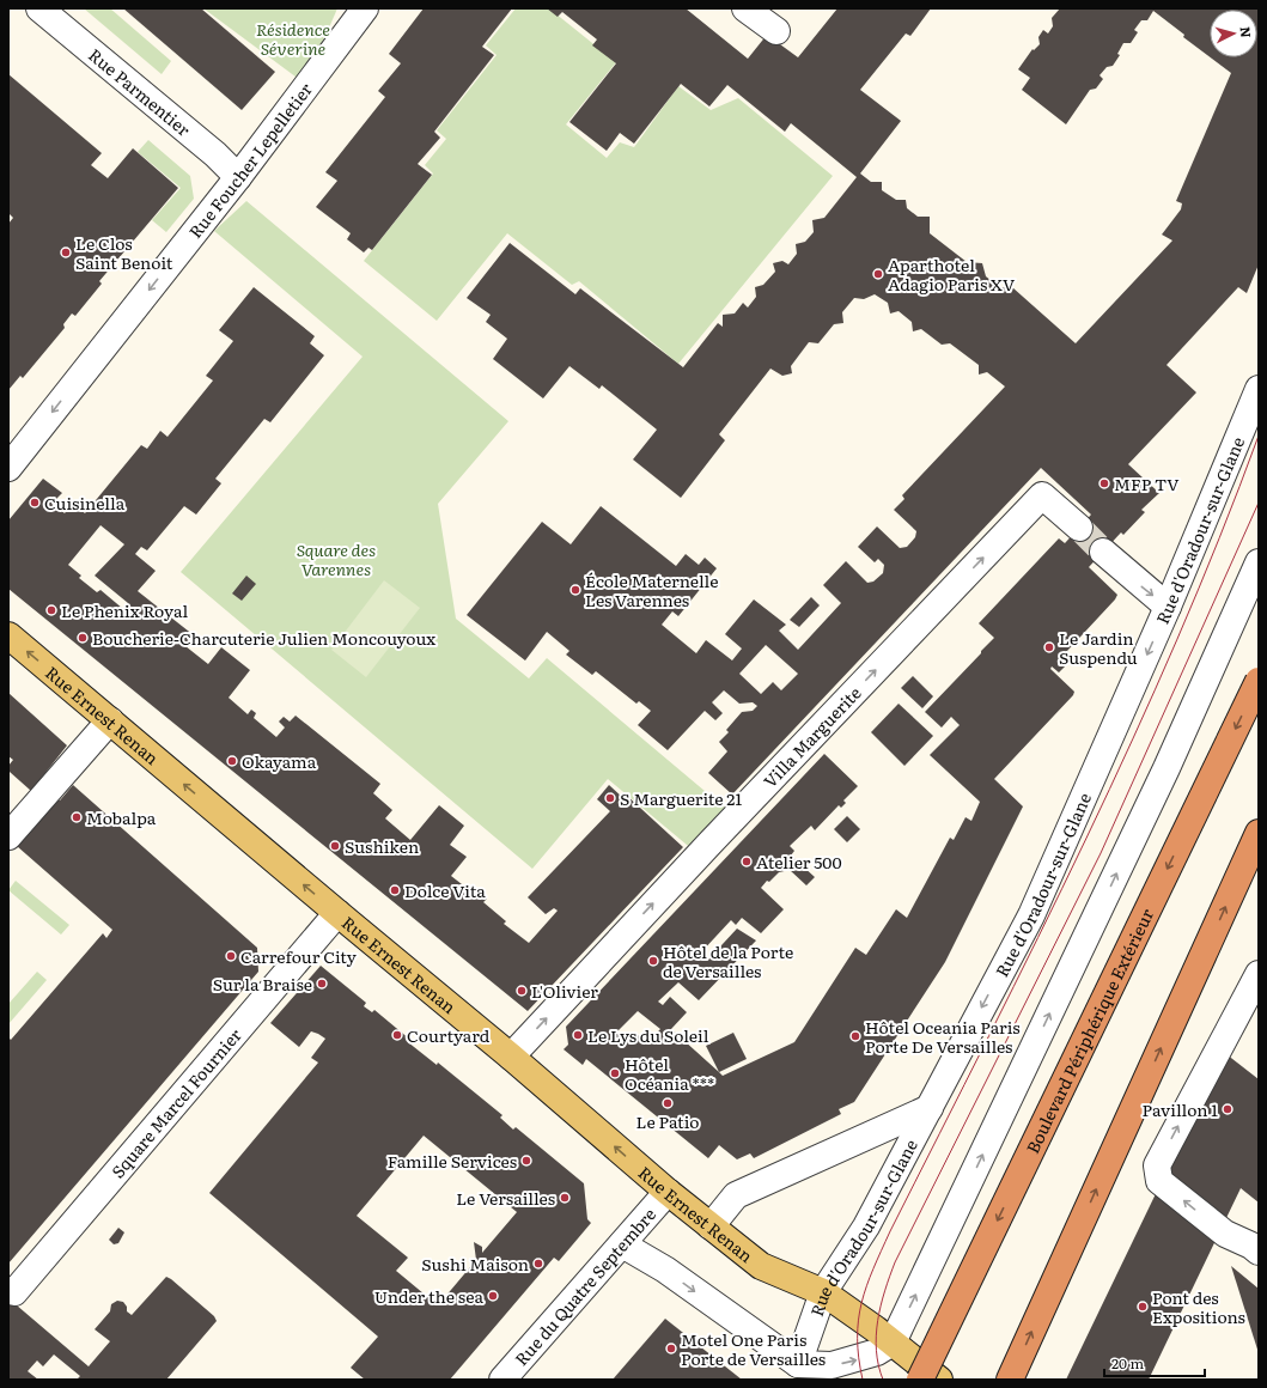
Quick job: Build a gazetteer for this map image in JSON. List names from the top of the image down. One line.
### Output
{"streets":{"highway":["Boulevard Périphérique Extérieur"],"main road":["Rue Ernest Renan"],"street":["Rue Parmentier","Rue Foucher Lepelletier","Rue d'Oradour-sur-Glane","Villa Marguerite","Square Marcel Fournier","Rue du Quatre Septembre"]},"crossings":[["Rue Parmentier","Rue Foucher Lepelletier"],["Rue d'Oradour-sur-Glane","Rue Ernest Renan"],["Rue Ernest Renan","Villa Marguerite"],["Rue Ernest Renan","Square Marcel Fournier"],["Rue Ernest Renan","Rue du Quatre Septembre"]],"one_way":["Rue Foucher Lepelletier","Rue Ernest Renan","Villa Marguerite"],"parks":["Résidence Séverine","Square des Varennes"],"places":["Le Clos Saint Benoit","Aparthotel Adagio Paris XV","MFP TV","Cuisinella","École Maternelle Les Varennes","Le Phenix Royal","Boucherie-Charcuterie Julien Moncouyoux","Le Jardin Suspendu","Okayama","S Marguerite 21","Mobalpa","Sushiken","Atelier 500","Dolce Vita","Carrefour City","Hôtel de la Porte de Versailles","Sur la Braise","L'Olivier","Courtyard","Le Lys du Soleil","Hôtel Oceania Paris Porte De Versailles","Hôtel Océania ***","Le Patio","Pavillon 1","Famille Services","Le Versailles","Sushi Maison","Under the sea","Pont des Expositions","Motel One Paris Porte de Versailles"],"scale_bar":"20 m","north":"right"}
